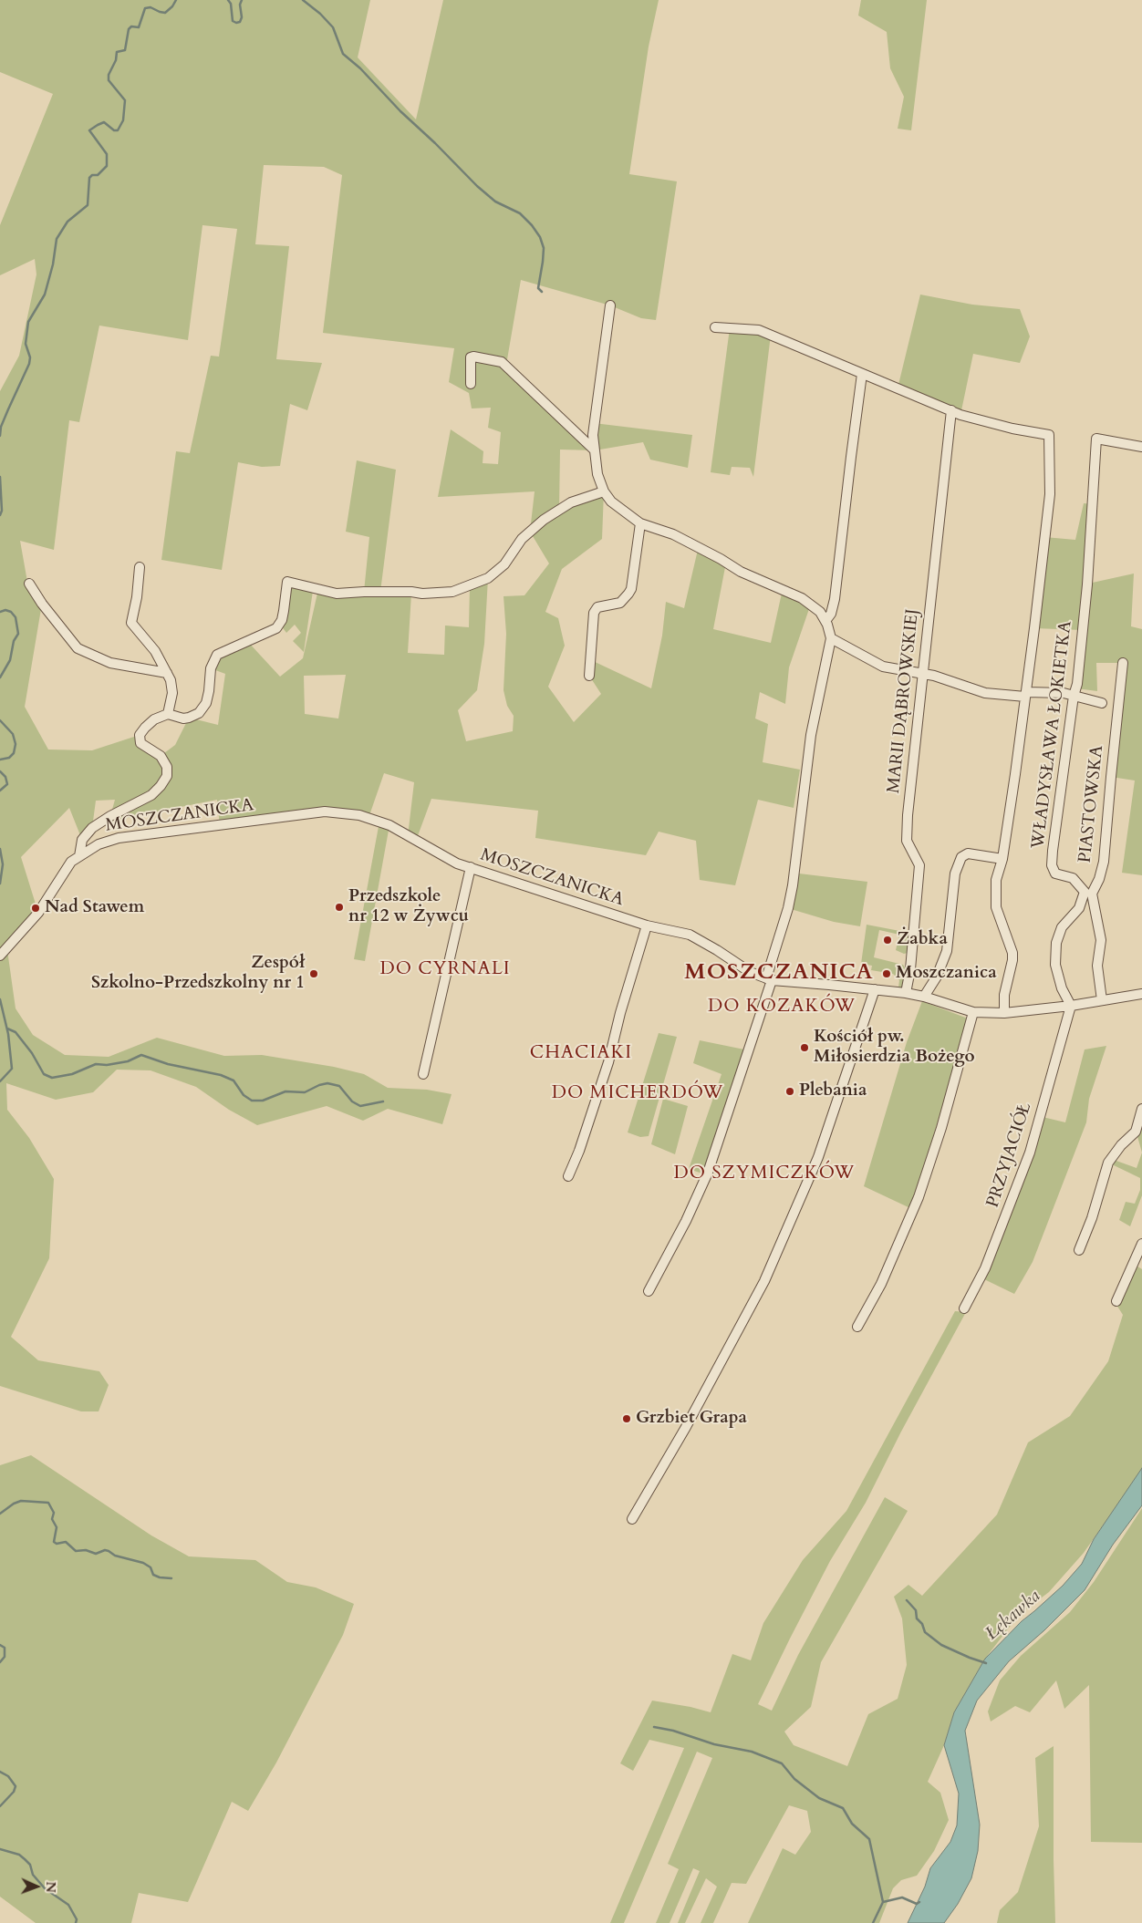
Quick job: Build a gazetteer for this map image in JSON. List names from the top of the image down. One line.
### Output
{"streets":{"street":["MARII DĄBROWSKIEJ","WŁADYSŁAWA ŁOKIETKA","PIASTOWSKA","MOSZCZANICKA","PRZYJACIÓŁ"]},"crossings":[["MARII DĄBROWSKIEJ","MOSZCZANICKA"],["WŁADYSŁAWA ŁOKIETKA","PIASTOWSKA"],["MOSZCZANICKA","PRZYJACIÓŁ"]],"districts":["DO CYRNALI","MOSZCZANICA","DO KOZAKÓW","CHACIAKI","DO MICHERDÓW","DO SZYMICZKÓW"],"water":["Łękawka"],"places":["Przedszkole nr 12 w Żywcu","Nad Stawem","Żabka","Zespół Szkolno-Przedszkolny nr 1","Moszczanica","Kościół pw. Miłosierdzia Bożego","Plebania","Grzbiet Grapa"],"north":"right"}
